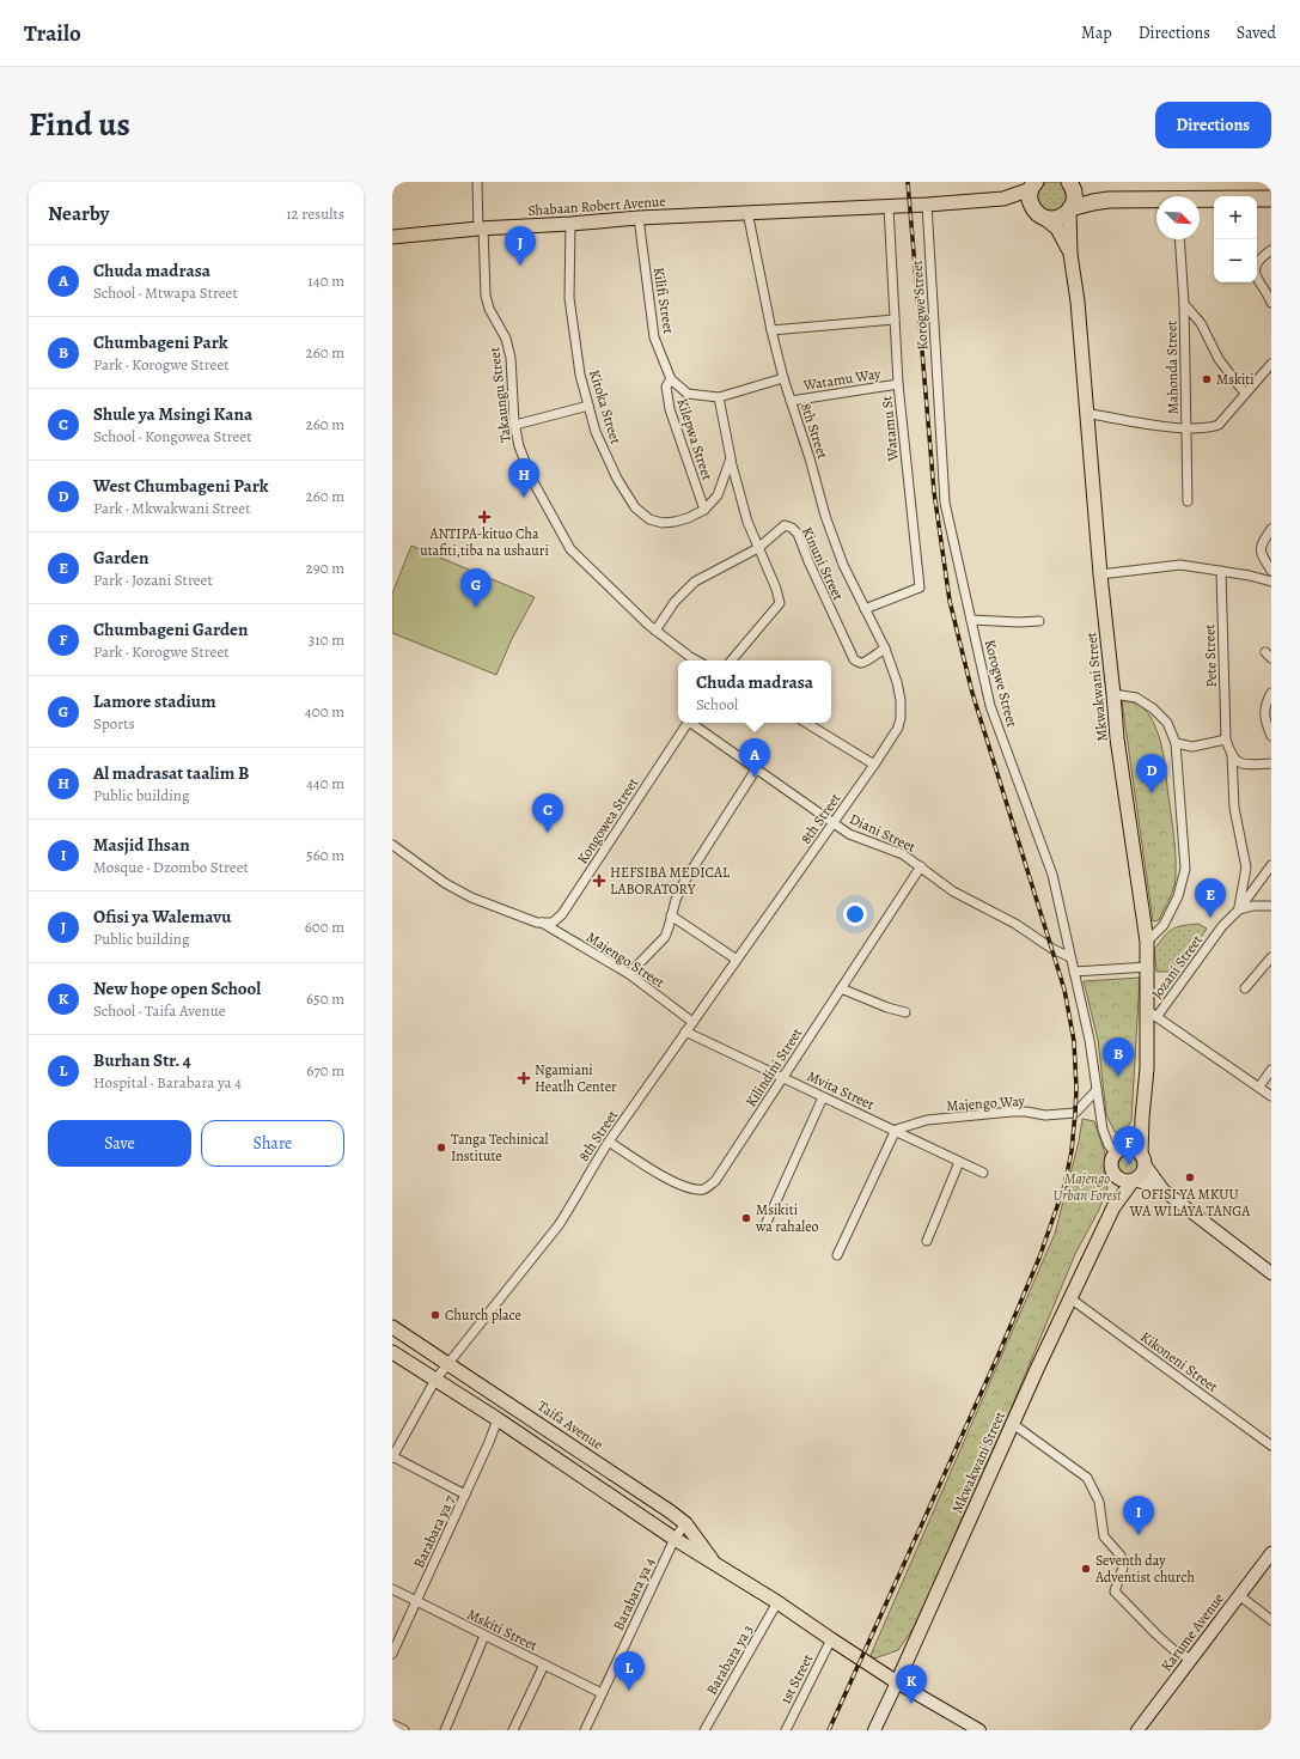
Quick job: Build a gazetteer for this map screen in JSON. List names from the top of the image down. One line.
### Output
{"streets":{"main road":["Shabaan Robert Avenue","Mkwakwani Street","Taifa Avenue","Karume Avenue"],"street":["Kilifi Street","Korogwe Street","Mahonda Street","Watamu Way","Takaungu Street","Kitoka Street","Watamu St","8th Street","Kilepwa Street","Kinuni Street","Pete Street","Kongowea Street","Diani Street","Majengo Street","Jozani Street","Kilindini Street","Mvita Street","Majengo Way","Kikoneni Street","Barabara ya 7","Barabara ya 4","Mskiti Street","Barabara ya 3","1st Street"]},"crossings":[["Shabaan Robert Avenue","Kilifi Street"],["Shabaan Robert Avenue","Korogwe Street"],["Shabaan Robert Avenue","Takaungu Street"],["Shabaan Robert Avenue","Kitoka Street"],["Shabaan Robert Avenue","Watamu St"],["Shabaan Robert Avenue","8th Street"],["Kilifi Street","8th Street"],["Kilifi Street","Kilepwa Street"],["Korogwe Street","Mkwakwani Street"],["Korogwe Street","Diani Street"],["Korogwe Street","Majengo Way"],["Watamu Way","Watamu St"],["Watamu Way","8th Street"],["Takaungu Street","Kinuni Street"],["Kitoka Street","Kilepwa Street"],["Watamu St","8th Street"],["8th Street","Kinuni Street"],["8th Street","Diani Street"],["8th Street","Majengo Street"],["8th Street","Kilindini Street"],["8th Street","Mvita Street"],["8th Street","Taifa Avenue"],["Mkwakwani Street","Jozani Street"],["Mkwakwani Street","Kikoneni Street"],["Mkwakwani Street","Taifa Avenue"],["Kongowea Street","Majengo Street"],["Diani Street","Kilindini Street"],["Kilindini Street","Mvita Street"],["Mvita Street","Majengo Way"],["Taifa Avenue","Barabara ya 7"],["Taifa Avenue","Barabara ya 4"],["Taifa Avenue","Barabara ya 3"],["Taifa Avenue","1st Street"],["Barabara ya 7","Mskiti Street"],["Barabara ya 4","Mskiti Street"]],"parks":["Majengo Urban Forest"],"places":{"other":["Mskiti","Tanga Techinical Institute","OFISI YA MKUU WA WILAYA TANGA","Msikiti wa rahaleo","Church place","Seventh day Adventist church"],"health":["ANTIPA-kituo Cha utafiti,tiba na ushauri","HEFSIBA MEDICAL LABORATORY","Ngamiani Heatlh Center"]},"north":"bottom right","page":{"header":"Trailo","nav":["Map","Directions","Saved"],"title":"Find us","buttons":["Directions",["Save","Share"]],"heading":["Nearby","12 results"],"map_buttons":["+","−"],"pins":["J","H","G","A","D","C","E","B","F","I","L","K"],"list":[{"mark":"A","name":"Chuda madrasa","note":"School · Mtwapa Street","value":"140 m"},{"mark":"B","name":"Chumbageni Park","note":"Park · Korogwe Street","value":"260 m"},{"mark":"C","name":"Shule ya Msingi Kana","note":"School · Kongowea Street","value":"260 m"},{"mark":"D","name":"West Chumbageni Park","note":"Park · Mkwakwani Street","value":"260 m"},{"mark":"E","name":"Garden","note":"Park · Jozani Street","value":"290 m"},{"mark":"F","name":"Chumbageni Garden","note":"Park · Korogwe Street","value":"310 m"},{"mark":"G","name":"Lamore stadium","note":"Sports","value":"400 m"},{"mark":"H","name":"Al madrasat taalim B","note":"Public building","value":"440 m"},{"mark":"I","name":"Masjid Ihsan","note":"Mosque · Dzombo Street","value":"560 m"},{"mark":"J","name":"Ofisi ya Walemavu","note":"Public building","value":"600 m"},{"mark":"K","name":"New hope open School","note":"School · Taifa Avenue","value":"650 m"},{"mark":"L","name":"Burhan Str. 4","note":"Hospital · Barabara ya 4","value":"670 m"}],"popup":["Chuda madrasa","School"]}}
